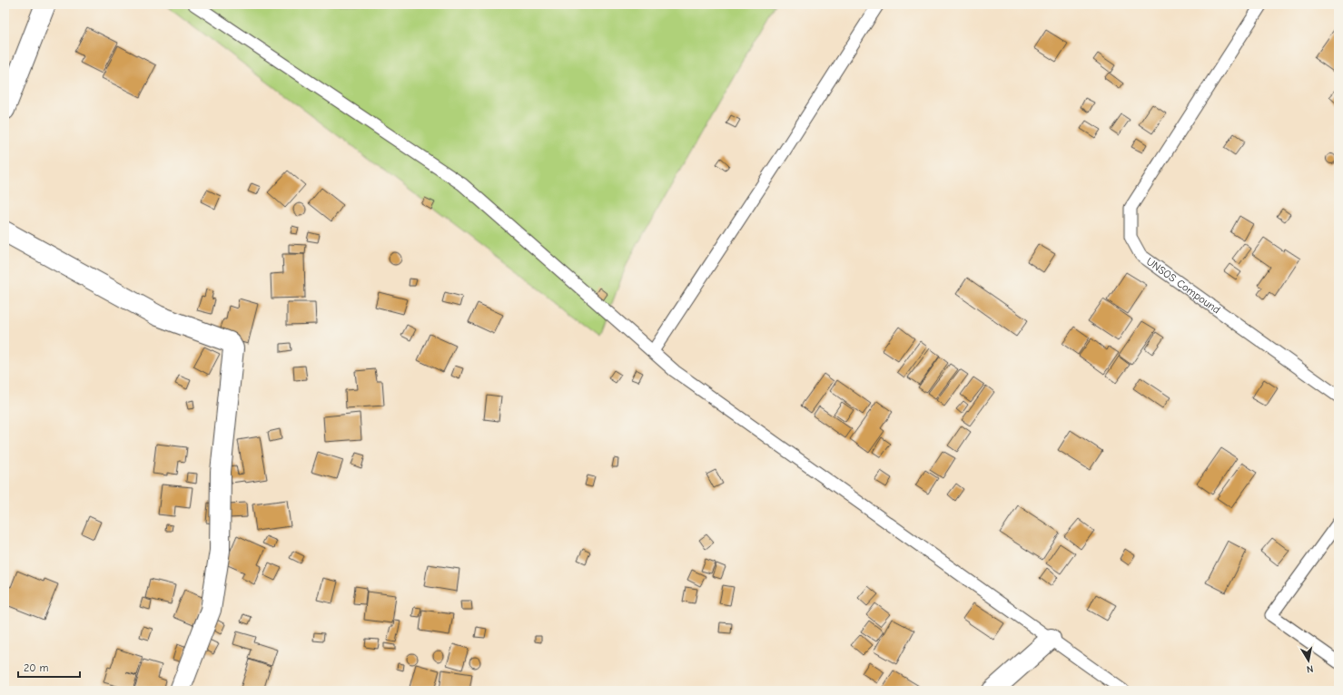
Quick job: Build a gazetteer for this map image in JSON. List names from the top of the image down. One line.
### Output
{"streets":{"lane":["UNSOS Compound"]},"scale_bar":"20 m","north":"bottom"}
